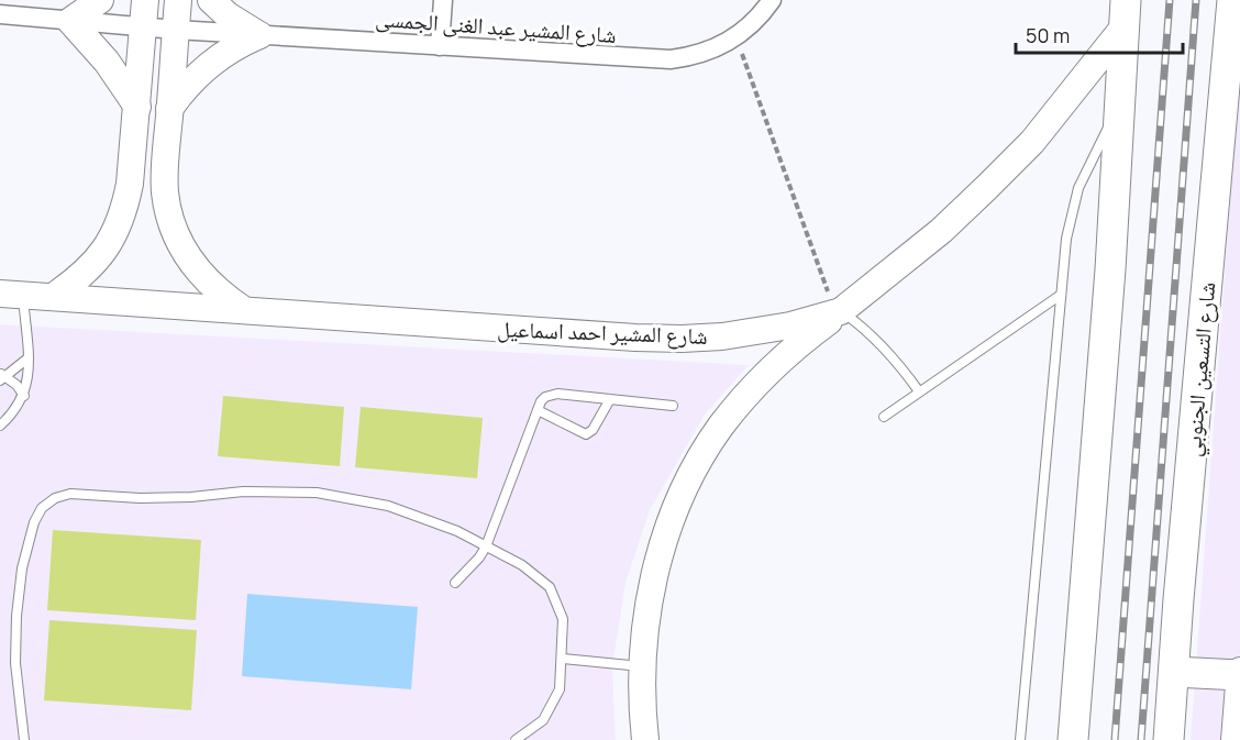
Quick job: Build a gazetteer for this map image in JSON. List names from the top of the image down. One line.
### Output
{"streets":{"main road":["شارع المشير احمد اسماعيل","شارع التسعين الجنوبي"],"street":["شارع المشير عبد الغنى الجمسى"]},"scale_bar":"50 m"}
